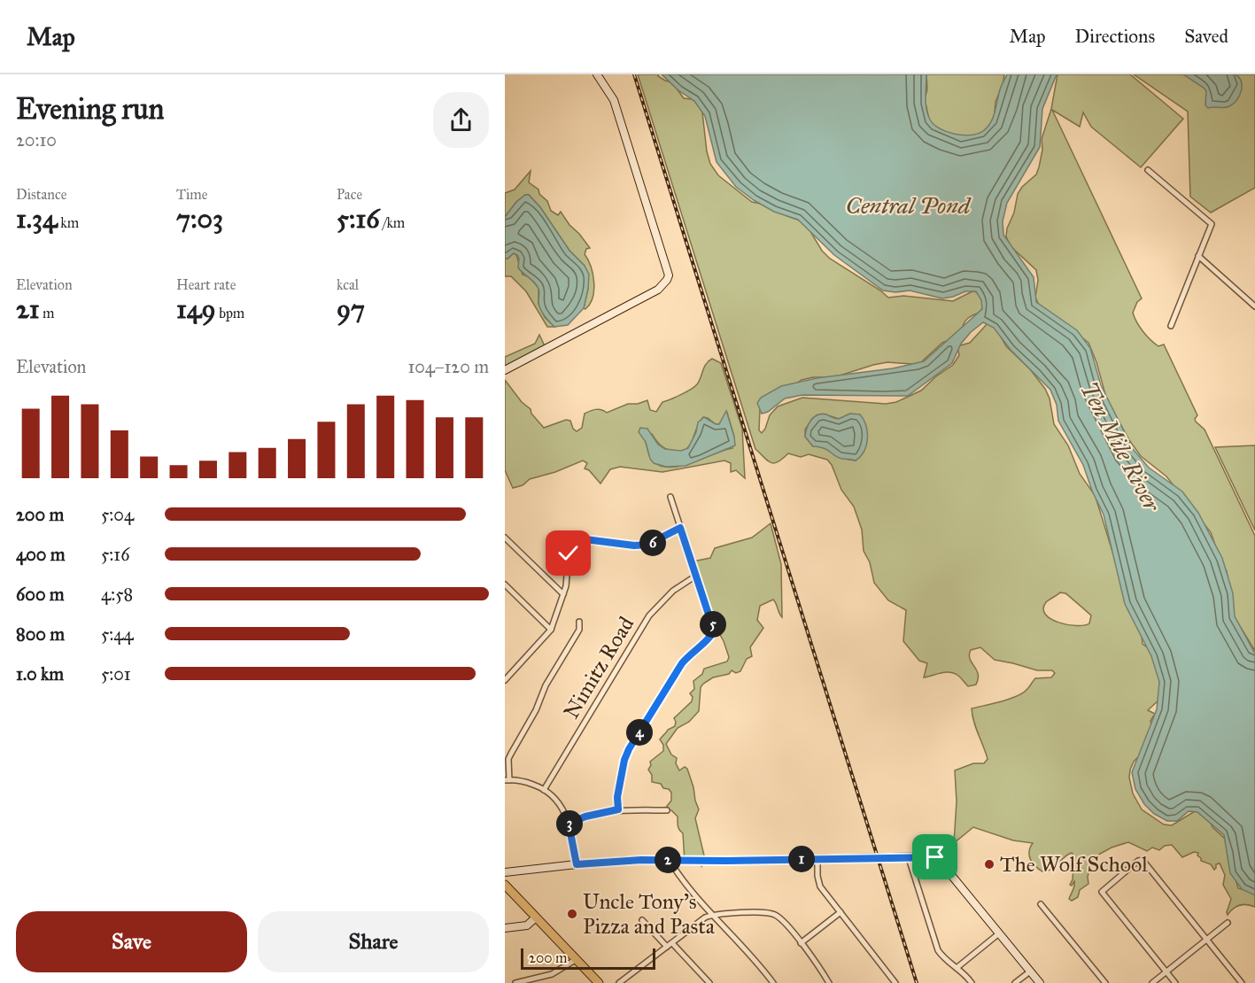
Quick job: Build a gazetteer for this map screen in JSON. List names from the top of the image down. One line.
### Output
{"streets":{"street":["Nimitz Road"]},"water":["Central Pond","Ten Mile River"],"places":["The Wolf School","Uncle Tony's Pizza and Pasta"],"scale_bar":"200 m","page":{"header":"Map","nav":["Map","Directions","Saved"],"heading":["Evening run","20:10"],"stats":[["Distance","1.34 km"],["Time","7:03"],["Pace","5:16 /km"],["Elevation","21 m"],["Heart rate","149 bpm"],["kcal","97"]],"chart":["Elevation","104–120 m"],"list":[{"name":"200 m","note":"5:04"},{"name":"400 m","note":"5:16"},{"name":"600 m","note":"4:58"},{"name":"800 m","note":"5:44"},{"name":"1.0 km","note":"5:01"}],"pins":["6","5","4","3","1","2"],"buttons":["Save","Share"],"scale":"200 m"}}
